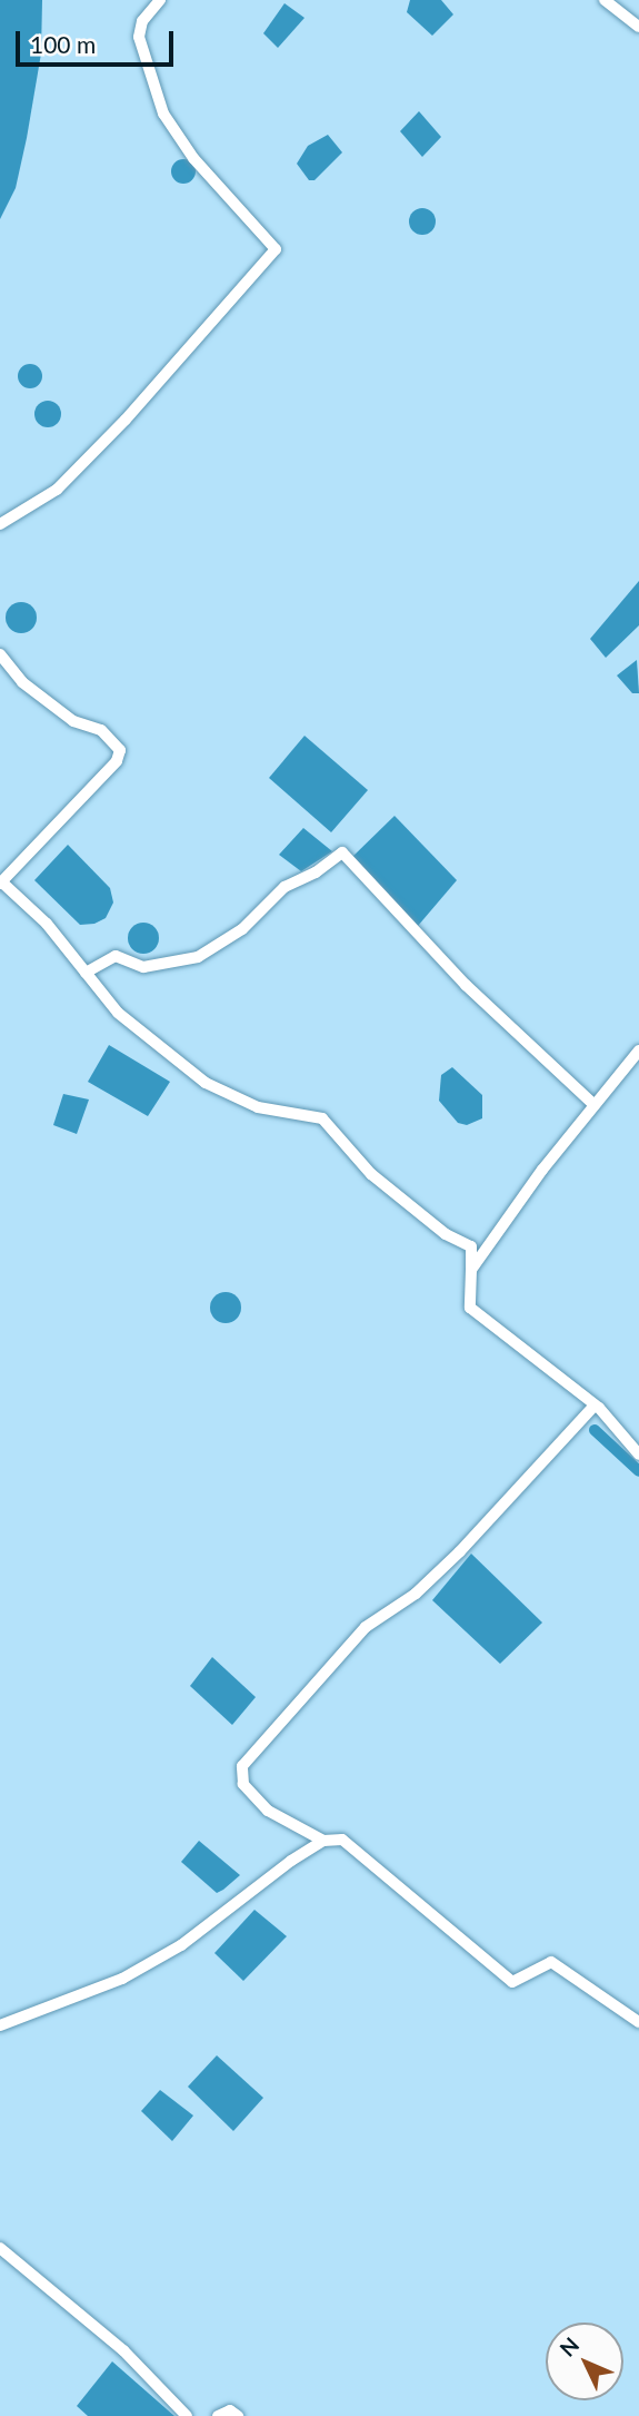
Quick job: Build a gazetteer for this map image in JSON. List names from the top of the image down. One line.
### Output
{"scale_bar":"100 m","north":"top left"}
